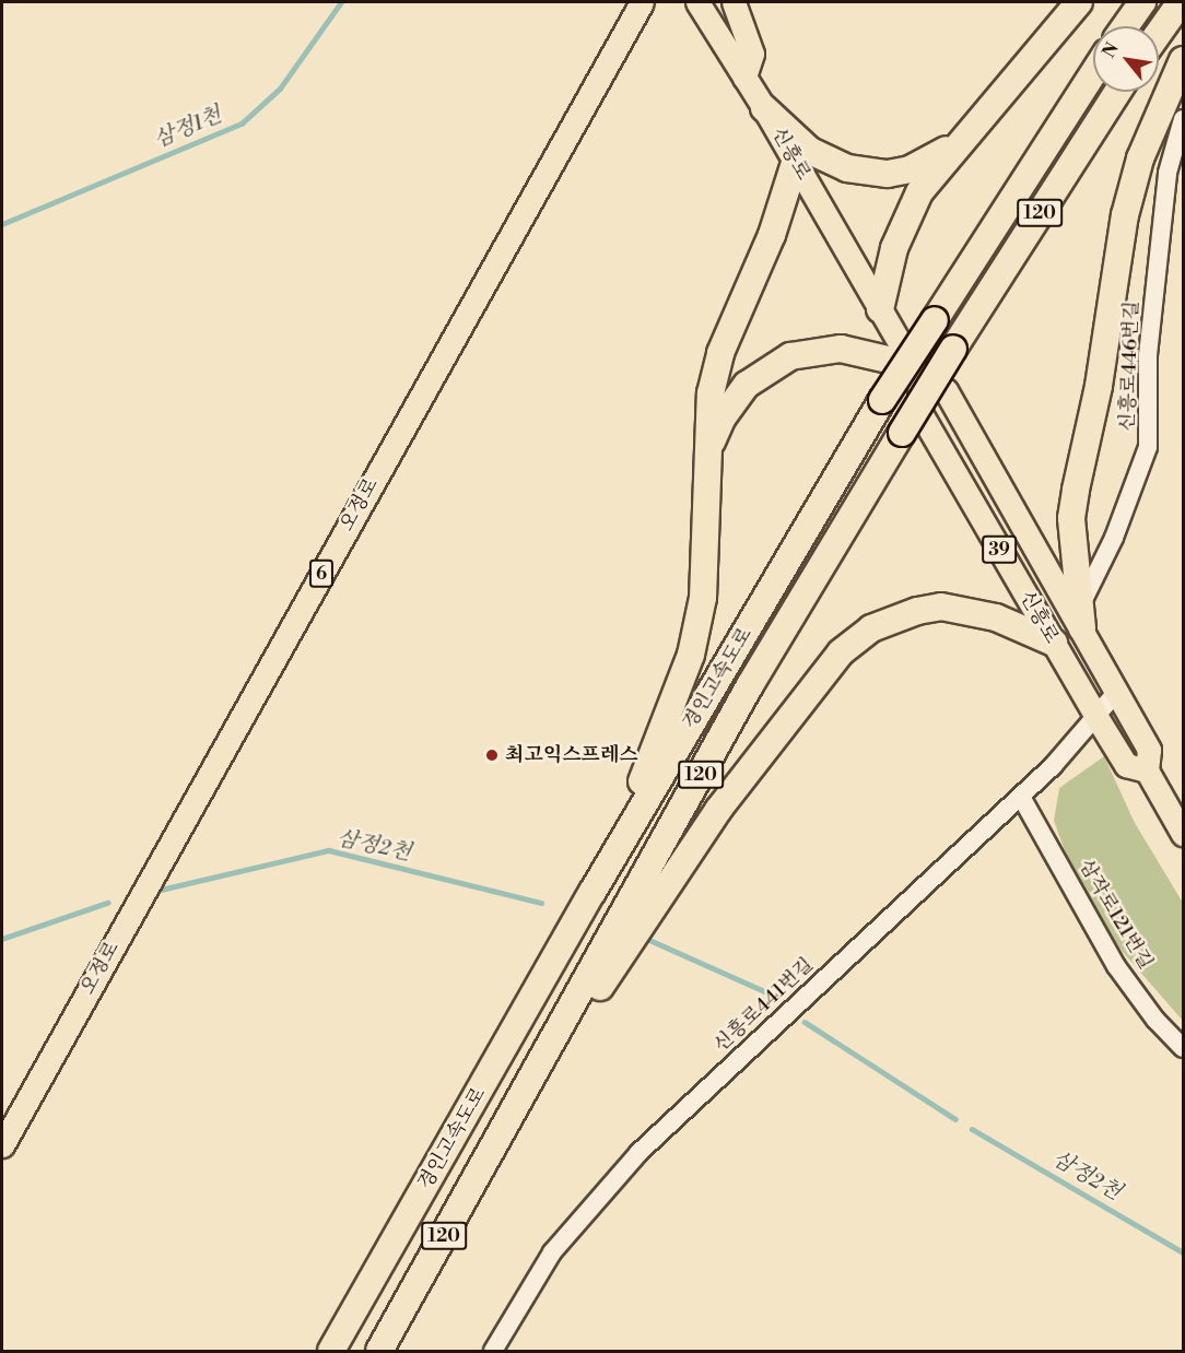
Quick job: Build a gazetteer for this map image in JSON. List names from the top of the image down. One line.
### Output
{"streets":{"highway":["120","경인고속도로"],"main road":["신흥로","오정로","39","6"],"street":["신흥로446번길","삼작로121번길","신흥로441번길"]},"crossings":[["신흥로","신흥로446번길"],["신흥로","신흥로441번길"],["삼작로121번길","신흥로441번길"]],"water":["삼정1천","삼정2천"],"places":["최고익스프레스"],"north":"top left"}
